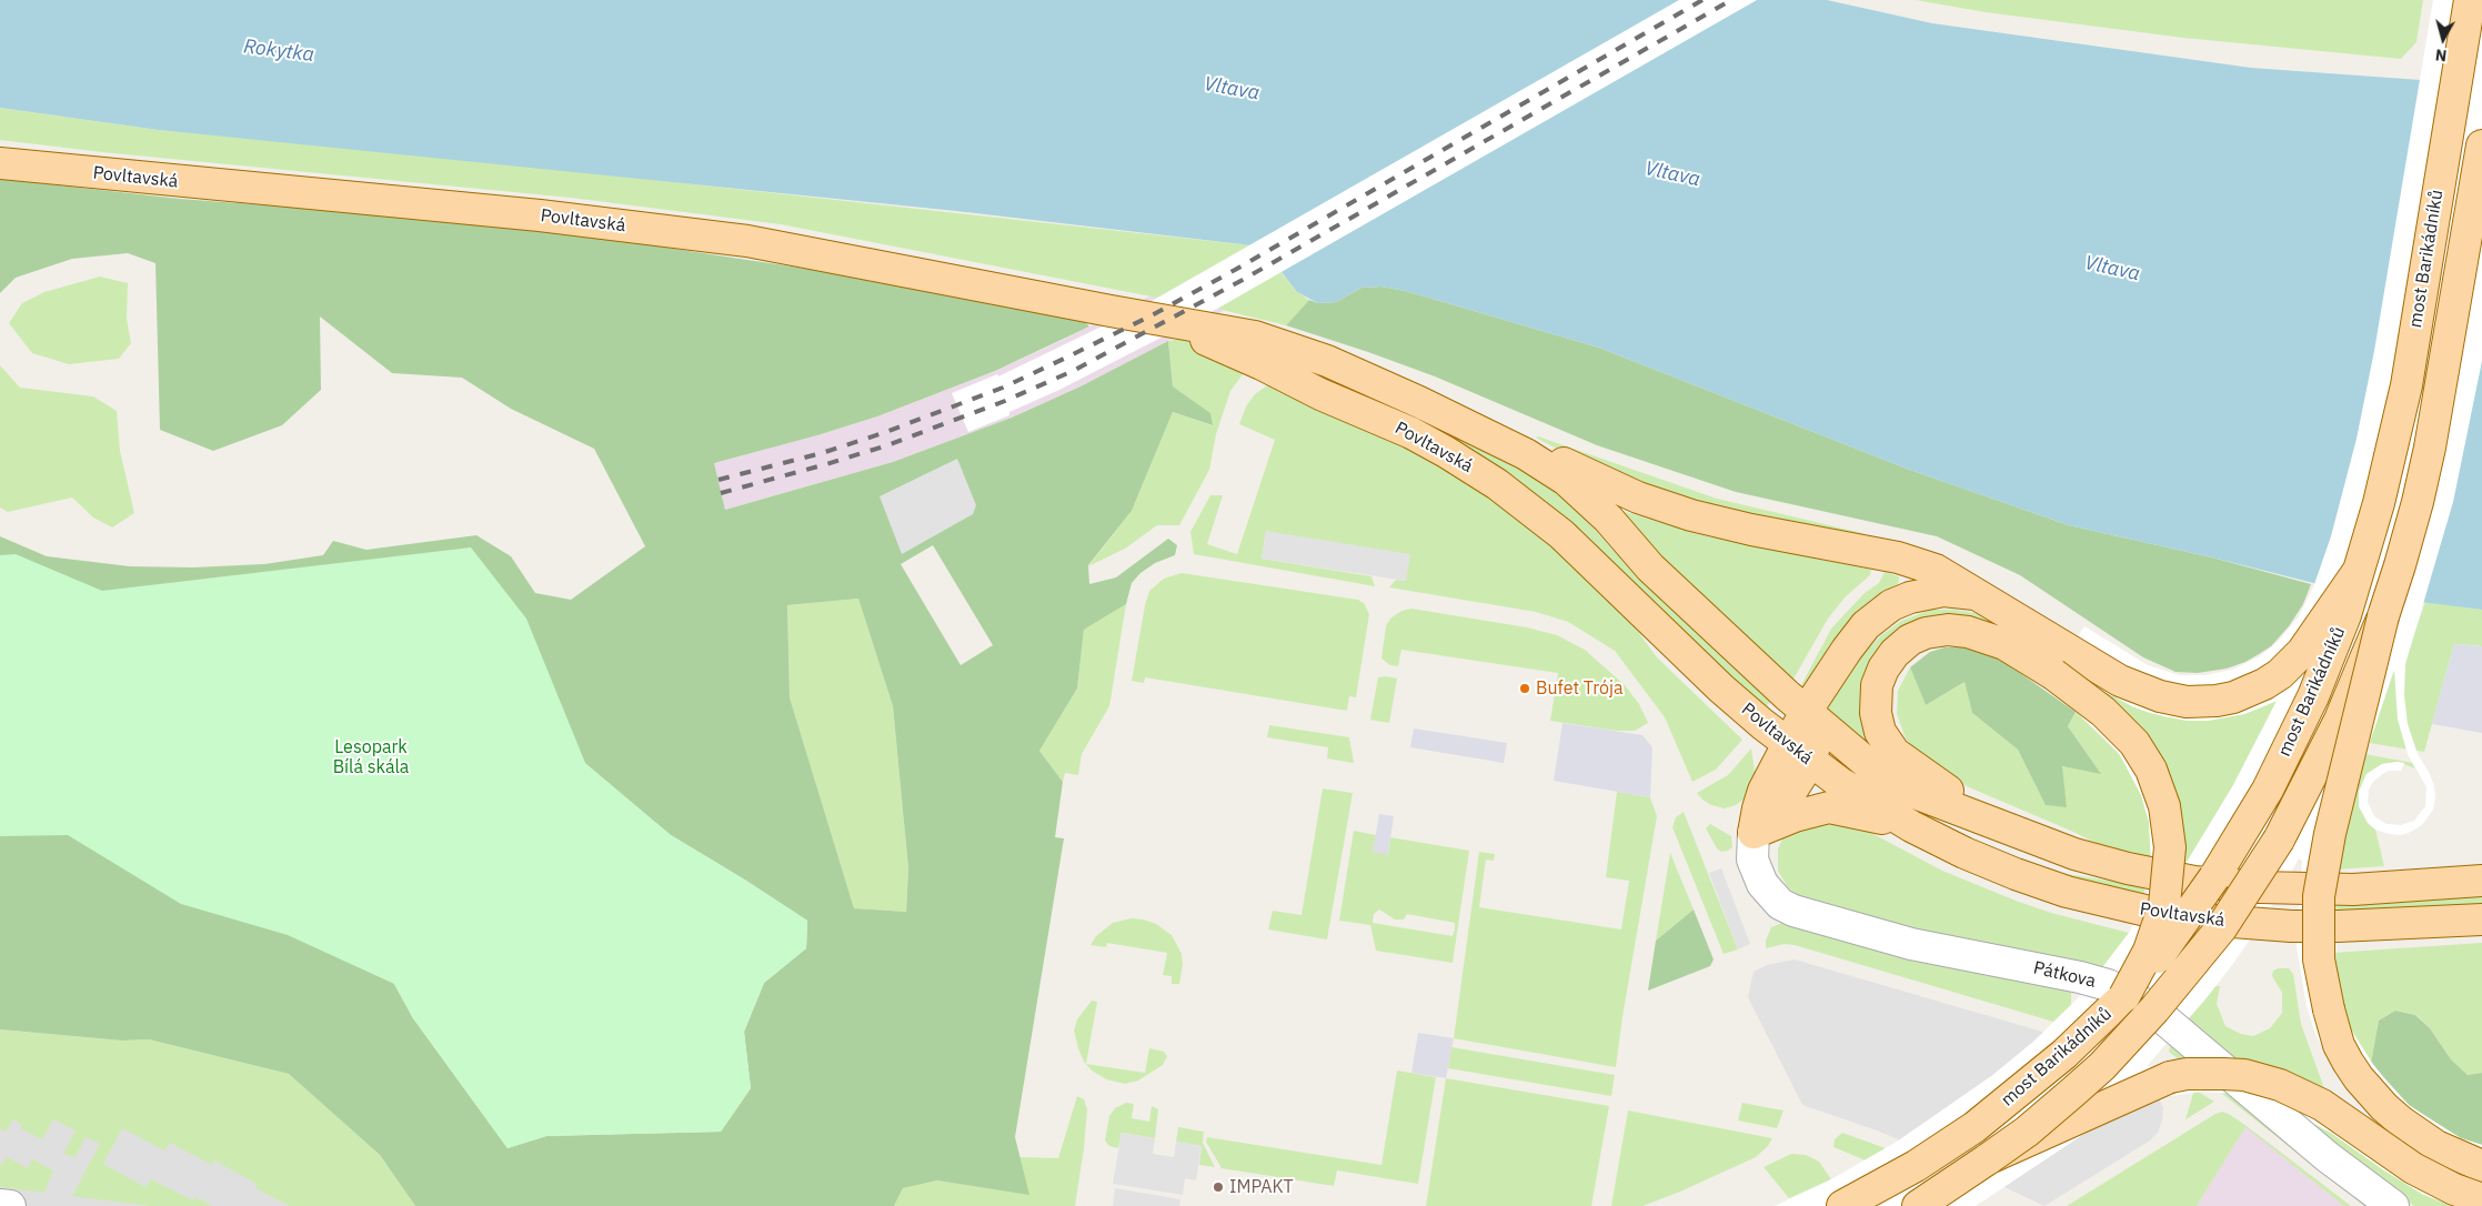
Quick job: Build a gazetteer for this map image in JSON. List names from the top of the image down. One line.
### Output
{"streets":{"main road":["Povltavská","most Barikádníků"],"street":["Pátkova"]},"water":["Rokytka","Vltava"],"parks":["Lesopark Bílá skála"],"places":["Bufet Trója","IMPAKT"],"north":"bottom"}
